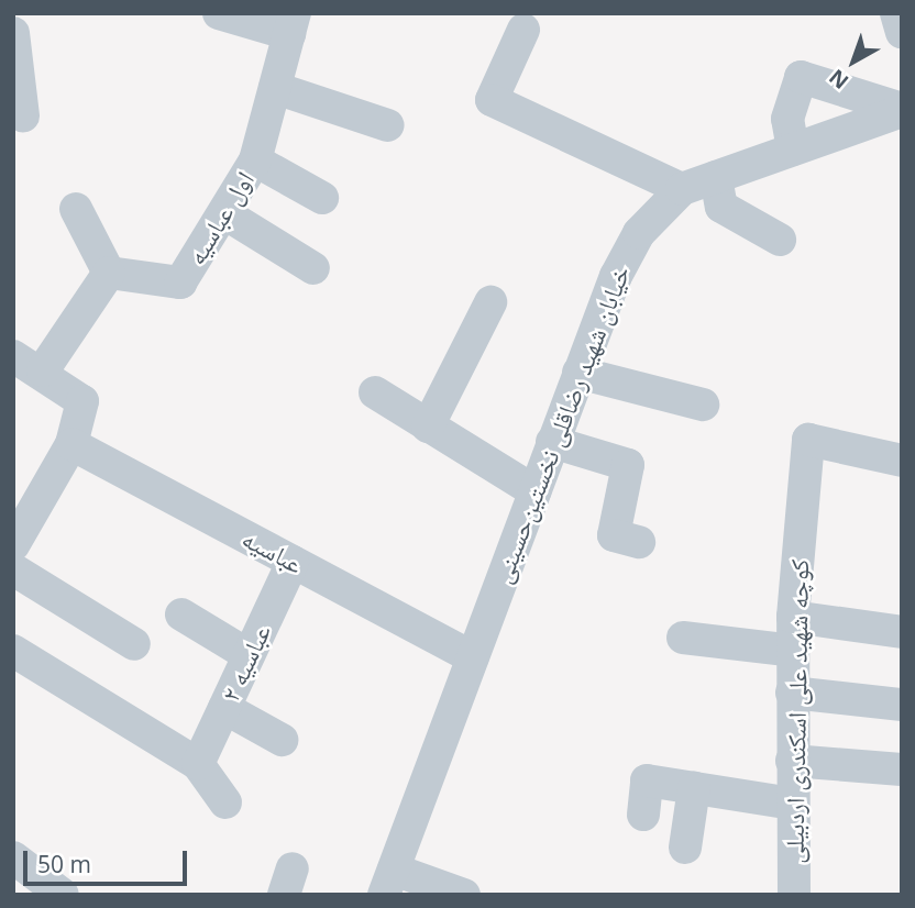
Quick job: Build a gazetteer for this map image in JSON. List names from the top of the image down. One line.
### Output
{"streets":{"street":["اول عباسیه","خیابان شهید رضاقلی نخستین‌حسینی","عباسیه","عباسیه ۲","کوچه شهید علی اسکندری اردبیلی"]},"crossings":[["خیابان شهید رضاقلی نخستین‌حسینی","عباسیه"],["عباسیه","عباسیه ۲"]],"scale_bar":"50 m","north":"bottom left"}
